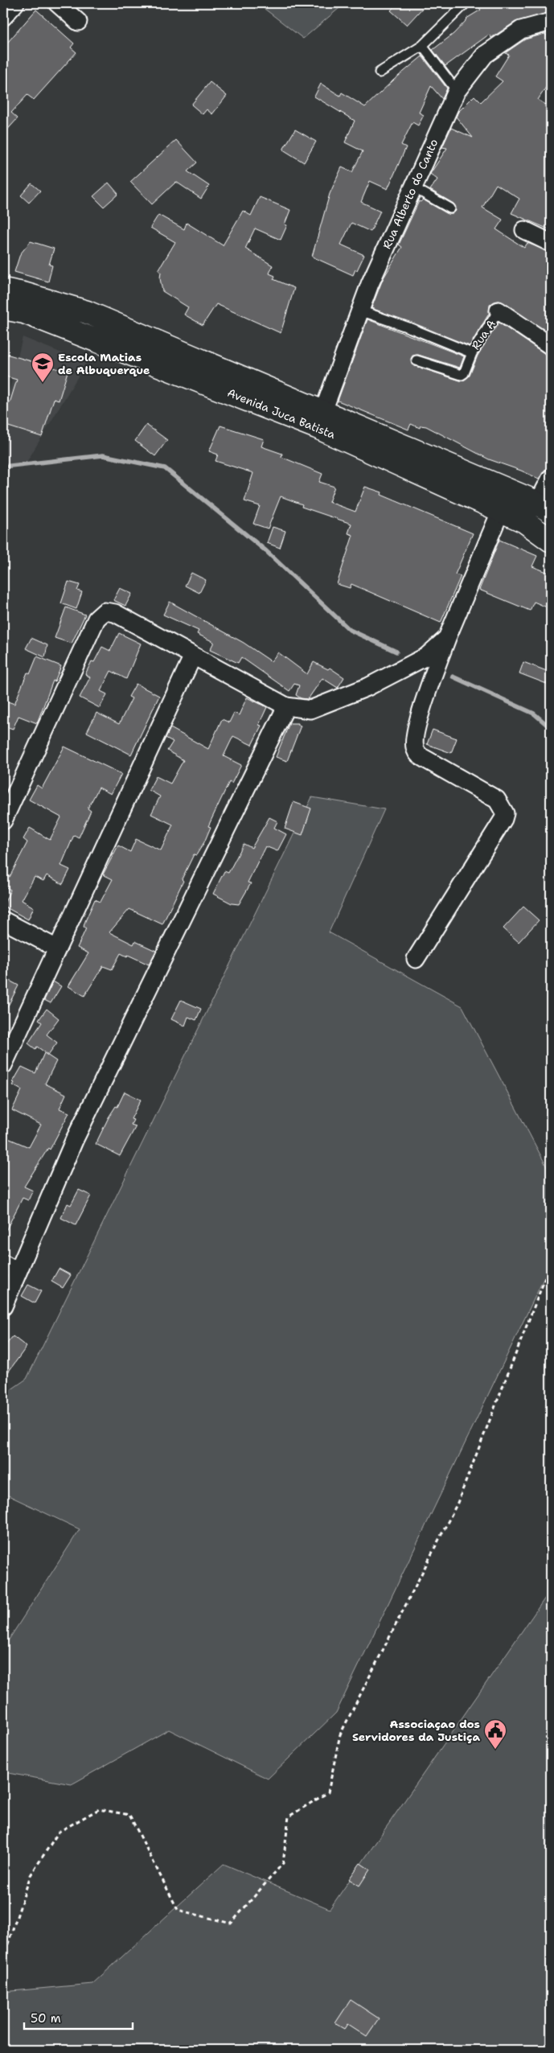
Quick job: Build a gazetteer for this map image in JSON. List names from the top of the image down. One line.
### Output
{"streets":{"main road":["Avenida Juca Batista"],"street":["Rua Alberto do Canto","Rua A"]},"crossings":[["Rua Alberto do Canto","Rua A"],["Rua Alberto do Canto","Avenida Juca Batista"]],"places":{"school or university":["Escola Matias de Albuquerque"],"public building":["Associaçao dos Servidores da Justiça"]},"scale_bar":"50 m"}
